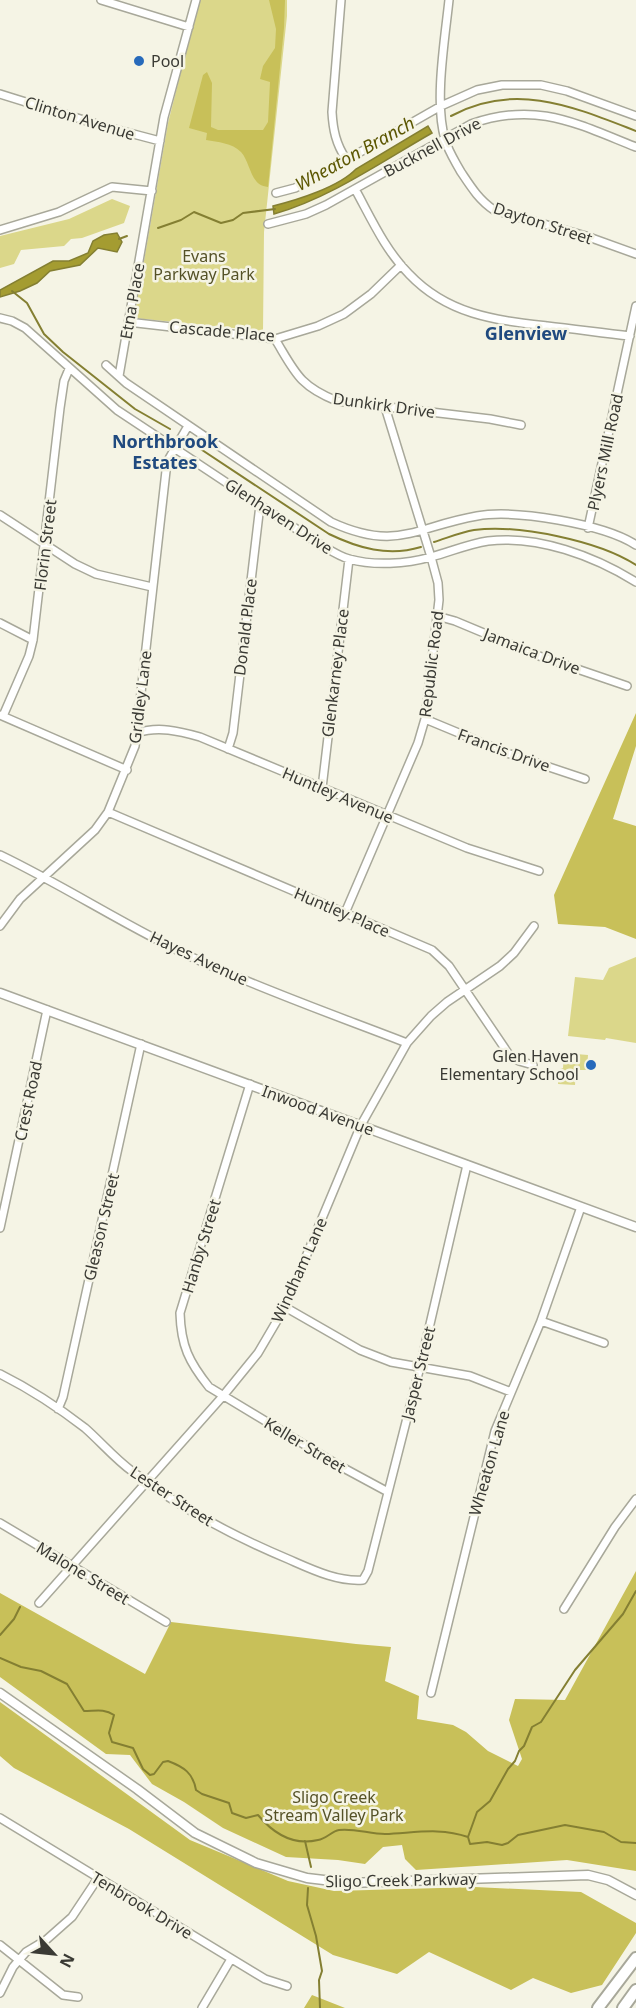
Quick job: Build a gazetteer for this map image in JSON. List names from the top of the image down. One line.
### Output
{"streets":{"street":["Clinton Avenue","Bucknell Drive","Dayton Street","Etna Place","Cascade Place","Dunkirk Drive","Plyers Mill Road","Glenhaven Drive","Florin Street","Donald Place","Jamaica Drive","Republic Road","Glenkarney Place","Gridley Lane","Francis Drive","Huntley Avenue","Huntley Place","Hayes Avenue","Crest Road","Inwood Avenue","Gleason Street","Hanby Street","Windham Lane","Jasper Street","Keller Street","Wheaton Lane","Lester Street","Malone Street","Sligo Creek Parkway","Tenbrook Drive"]},"crossings":[["Clinton Avenue","Etna Place"],["Bucknell Drive","Dayton Street"],["Etna Place","Cascade Place"],["Etna Place","Glenhaven Drive"],["Cascade Place","Dunkirk Drive"],["Dunkirk Drive","Republic Road"],["Plyers Mill Road","Glenhaven Drive"],["Glenhaven Drive","Florin Street"],["Glenhaven Drive","Donald Place"],["Glenhaven Drive","Republic Road"],["Glenhaven Drive","Glenkarney Place"],["Glenhaven Drive","Gridley Lane"],["Donald Place","Huntley Avenue"],["Jamaica Drive","Republic Road"],["Republic Road","Francis Drive"],["Republic Road","Huntley Avenue"],["Republic Road","Huntley Place"],["Glenkarney Place","Huntley Avenue"],["Gridley Lane","Huntley Avenue"],["Gridley Lane","Huntley Place"],["Gridley Lane","Hayes Avenue"],["Huntley Place","Windham Lane"],["Hayes Avenue","Windham Lane"],["Crest Road","Inwood Avenue"],["Inwood Avenue","Gleason Street"],["Inwood Avenue","Hanby Street"],["Inwood Avenue","Windham Lane"],["Inwood Avenue","Jasper Street"],["Inwood Avenue","Wheaton Lane"],["Gleason Street","Lester Street"],["Hanby Street","Windham Lane"],["Hanby Street","Keller Street"],["Windham Lane","Keller Street"],["Windham Lane","Lester Street"],["Windham Lane","Malone Street"],["Jasper Street","Keller Street"],["Jasper Street","Lester Street"]],"districts":["Glenview","Northbrook Estates"],"water":["Wheaton Branch"],"parks":["Evans Parkway Park","Sligo Creek Stream Valley Park"],"places":["Pool","Glen Haven Elementary School"],"north":"bottom right"}
